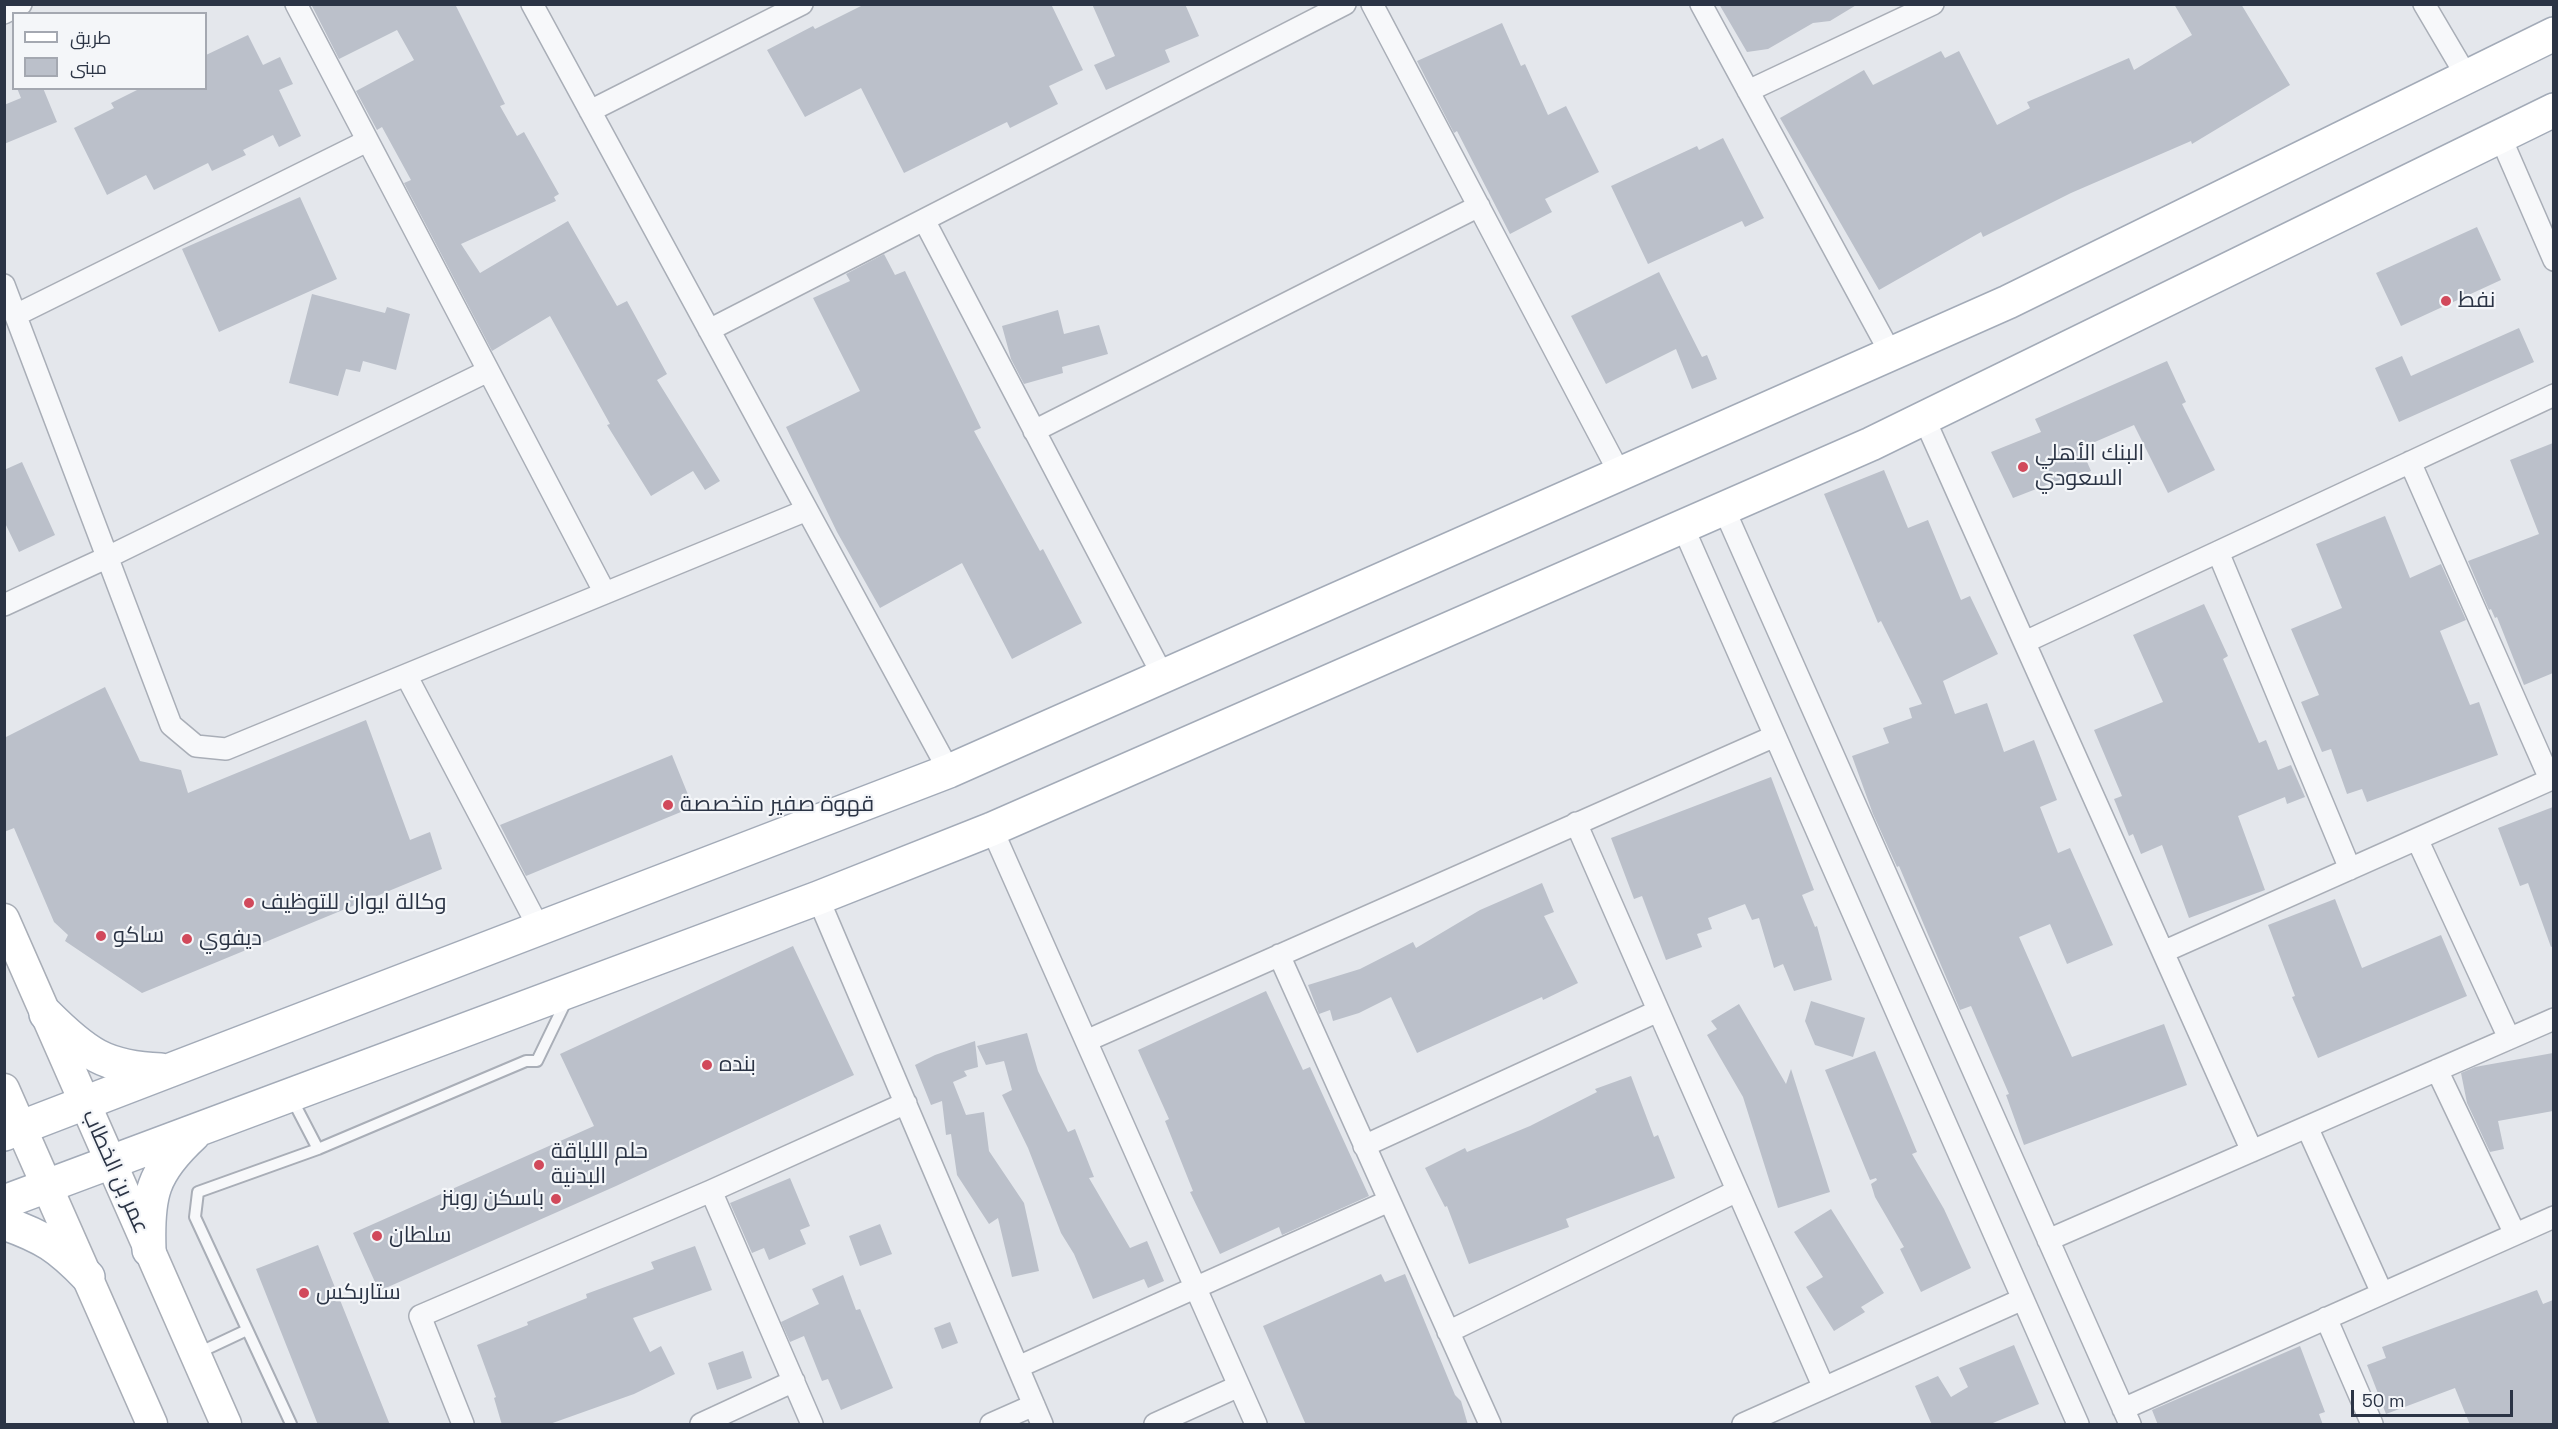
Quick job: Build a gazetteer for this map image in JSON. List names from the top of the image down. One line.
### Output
{"streets":{"street":["عمر بن الخطاب"]},"places":["نفط","البنك الأهلي السعودي","قهوة صفير متخصصة","وكالة ايوان للتوظيف","ساكو","ديفوي","بنده","حلم اللياقة البدنية","باسكن روبنز","سلطان","ستاربكس"],"legend":["طريق","مبنى"],"scale_bar":"50 m"}
